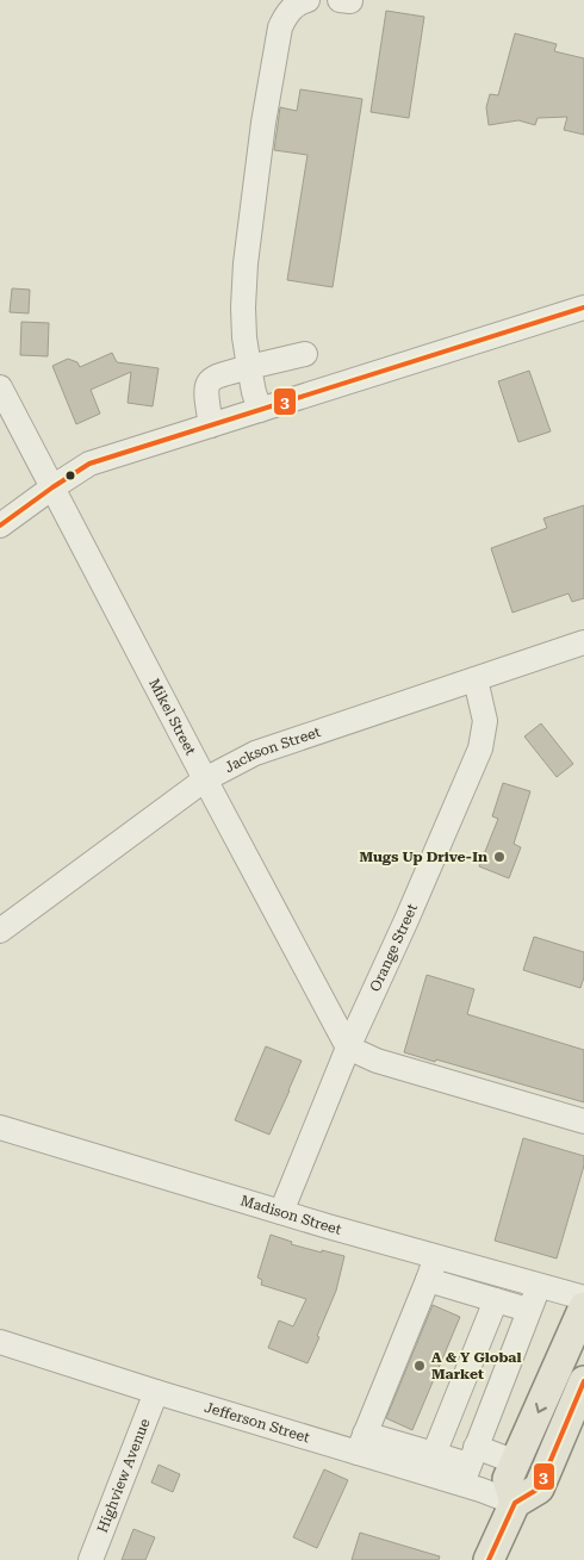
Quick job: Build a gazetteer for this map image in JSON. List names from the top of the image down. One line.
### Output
{"streets":{"street":["Mikel Street","Jackson Street","Orange Street","Madison Street","Jefferson Street","Highview Avenue"]},"crossings":[["Mikel Street","Jackson Street"],["Mikel Street","Orange Street"],["Jackson Street","Orange Street"],["Orange Street","Madison Street"],["Jefferson Street","Highview Avenue"]],"places":["Mugs Up Drive-In","A & Y Global Market"],"lines":["transit line 3"]}
